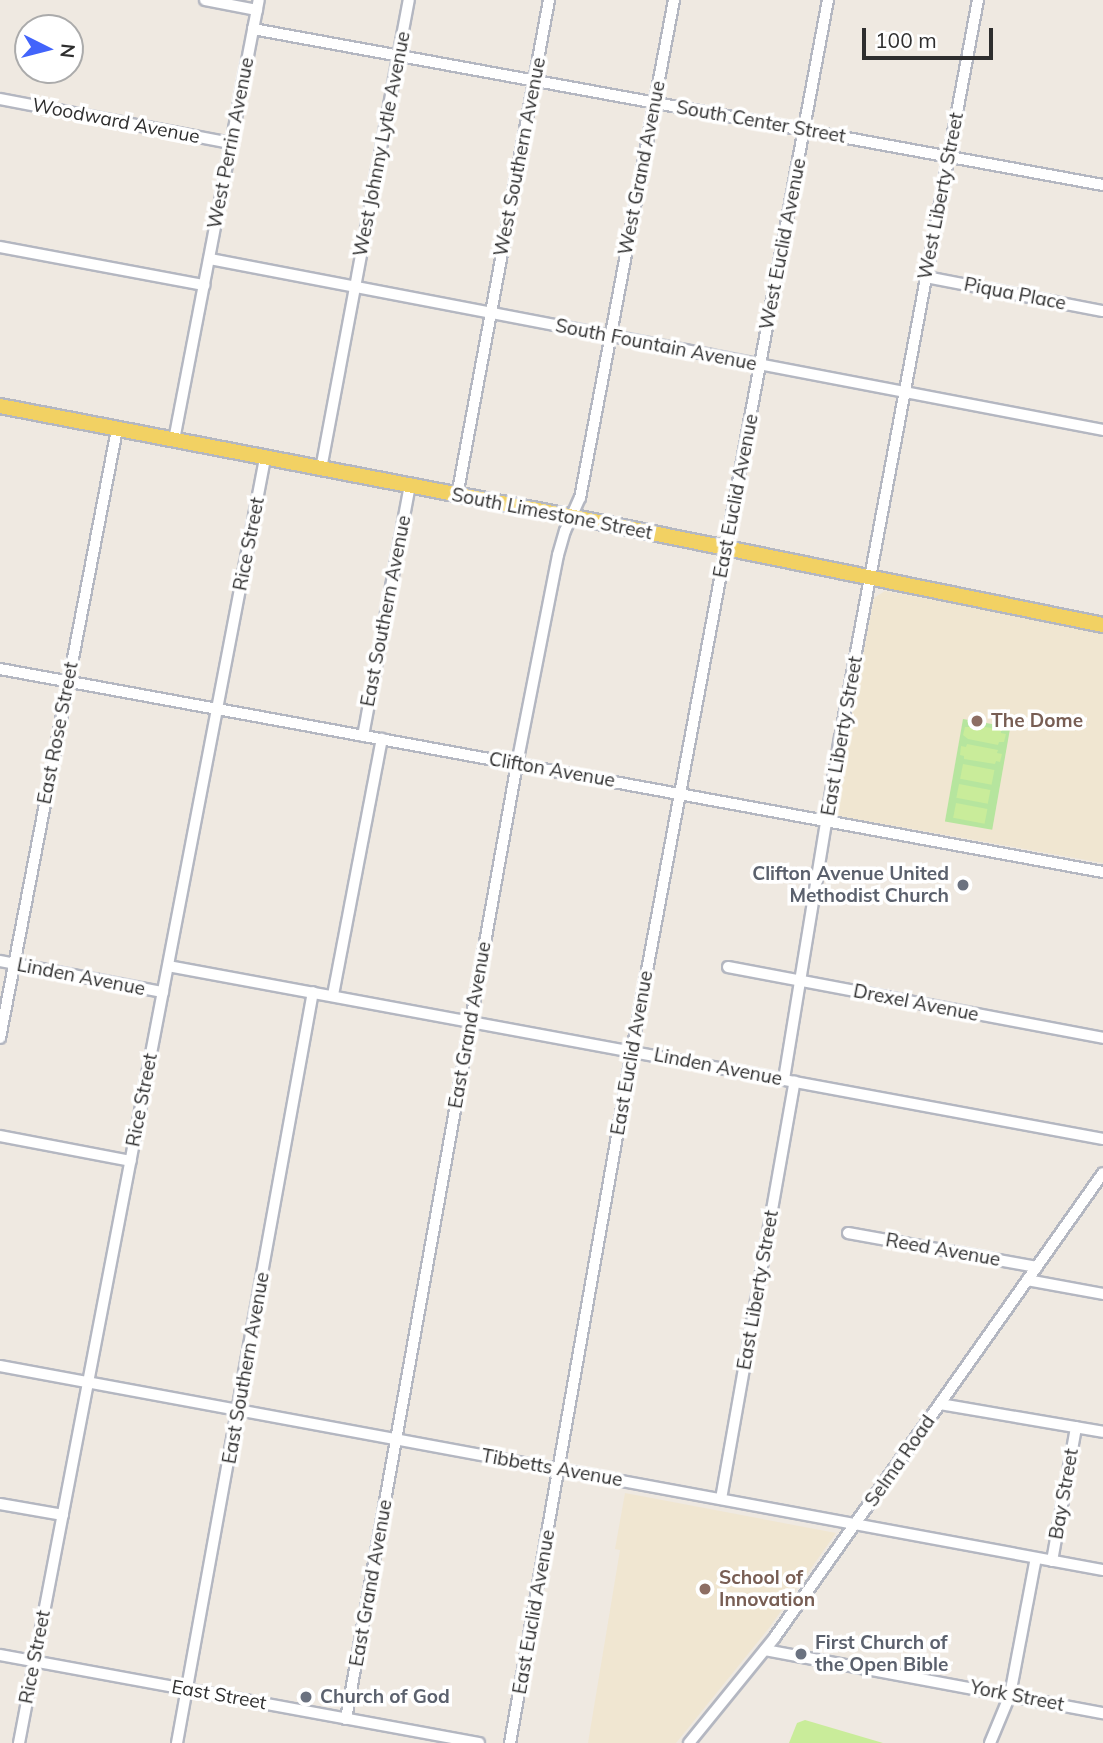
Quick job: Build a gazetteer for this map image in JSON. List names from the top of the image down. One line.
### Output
{"streets":{"main road":["South Limestone Street"],"street":["Woodward Avenue","South Center Street","West Perrin Avenue","West Johnny Lytle Avenue","West Southern Avenue","West Grand Avenue","West Liberty Street","West Euclid Avenue","Piqua Place","South Fountain Avenue","East Euclid Avenue","Rice Street","East Southern Avenue","East Rose Street","East Liberty Street","Clifton Avenue","Linden Avenue","Drexel Avenue","East Grand Avenue","Reed Avenue","Selma Road","Tibbetts Avenue","Bay Street","East Street","York Street"]},"crossings":[["Woodward Avenue","West Perrin Avenue"],["South Center Street","West Perrin Avenue"],["South Center Street","West Johnny Lytle Avenue"],["South Center Street","West Southern Avenue"],["South Center Street","West Grand Avenue"],["South Center Street","West Liberty Street"],["South Center Street","West Euclid Avenue"],["West Perrin Avenue","South Fountain Avenue"],["West Perrin Avenue","South Limestone Street"],["West Johnny Lytle Avenue","South Fountain Avenue"],["West Johnny Lytle Avenue","South Limestone Street"],["West Southern Avenue","South Fountain Avenue"],["West Grand Avenue","South Fountain Avenue"],["West Grand Avenue","East Grand Avenue"],["West Liberty Street","Piqua Place"],["West Liberty Street","South Fountain Avenue"],["West Liberty Street","East Liberty Street"],["West Euclid Avenue","South Fountain Avenue"],["West Euclid Avenue","East Euclid Avenue"],["South Fountain Avenue","East Euclid Avenue"],["South Fountain Avenue","East Liberty Street"],["South Fountain Avenue","East Grand Avenue"],["East Euclid Avenue","South Limestone Street"],["East Euclid Avenue","Clifton Avenue"],["East Euclid Avenue","Linden Avenue"],["East Euclid Avenue","Tibbetts Avenue"],["South Limestone Street","Rice Street"],["South Limestone Street","East Southern Avenue"],["South Limestone Street","East Rose Street"],["South Limestone Street","East Liberty Street"],["South Limestone Street","East Grand Avenue"],["Rice Street","Clifton Avenue"],["Rice Street","Linden Avenue"],["Rice Street","Tibbetts Avenue"],["Rice Street","East Street"],["East Southern Avenue","Clifton Avenue"],["East Southern Avenue","Linden Avenue"],["East Southern Avenue","Tibbetts Avenue"],["East Southern Avenue","East Street"],["East Rose Street","Clifton Avenue"],["East Rose Street","Linden Avenue"],["East Liberty Street","Clifton Avenue"],["East Liberty Street","Linden Avenue"],["East Liberty Street","Drexel Avenue"],["East Liberty Street","Tibbetts Avenue"],["Clifton Avenue","East Grand Avenue"],["Linden Avenue","East Grand Avenue"],["East Grand Avenue","Tibbetts Avenue"],["East Grand Avenue","East Street"],["Reed Avenue","Selma Road"],["Selma Road","Tibbetts Avenue"],["Selma Road","York Street"],["Tibbetts Avenue","Bay Street"]],"places":["The Dome","Clifton Avenue United Methodist Church","School of Innovation","First Church of the Open Bible","Church of God"],"scale_bar":"100 m","north":"right"}
